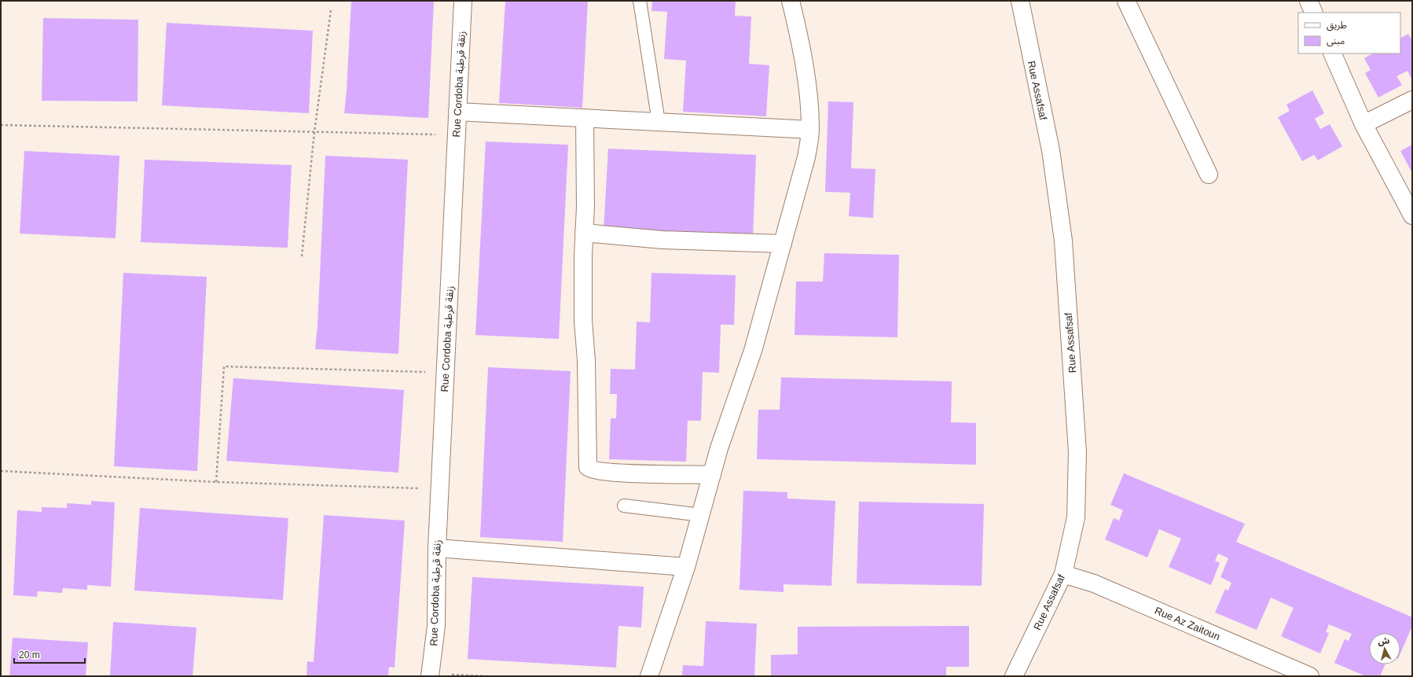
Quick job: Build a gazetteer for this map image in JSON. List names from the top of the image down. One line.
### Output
{"streets":{"street":["Rue Cordoba زنقة قرطبة","Rue Assafsaf","Rue Az Zaitoun"]},"crossings":[["Rue Assafsaf","Rue Az Zaitoun"]],"legend":["طريق","مبنى"],"scale_bar":"20 m","north":"top"}
